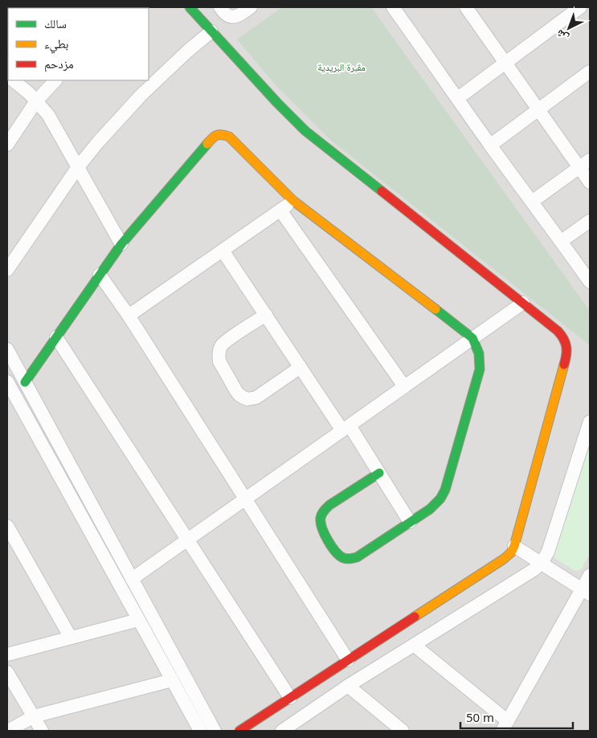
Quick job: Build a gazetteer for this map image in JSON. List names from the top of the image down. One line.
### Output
{"parks":["مقبرة البريدية"],"legend":["سالك","بطيء","مزدحم"],"scale_bar":"50 m","north":"bottom left"}
